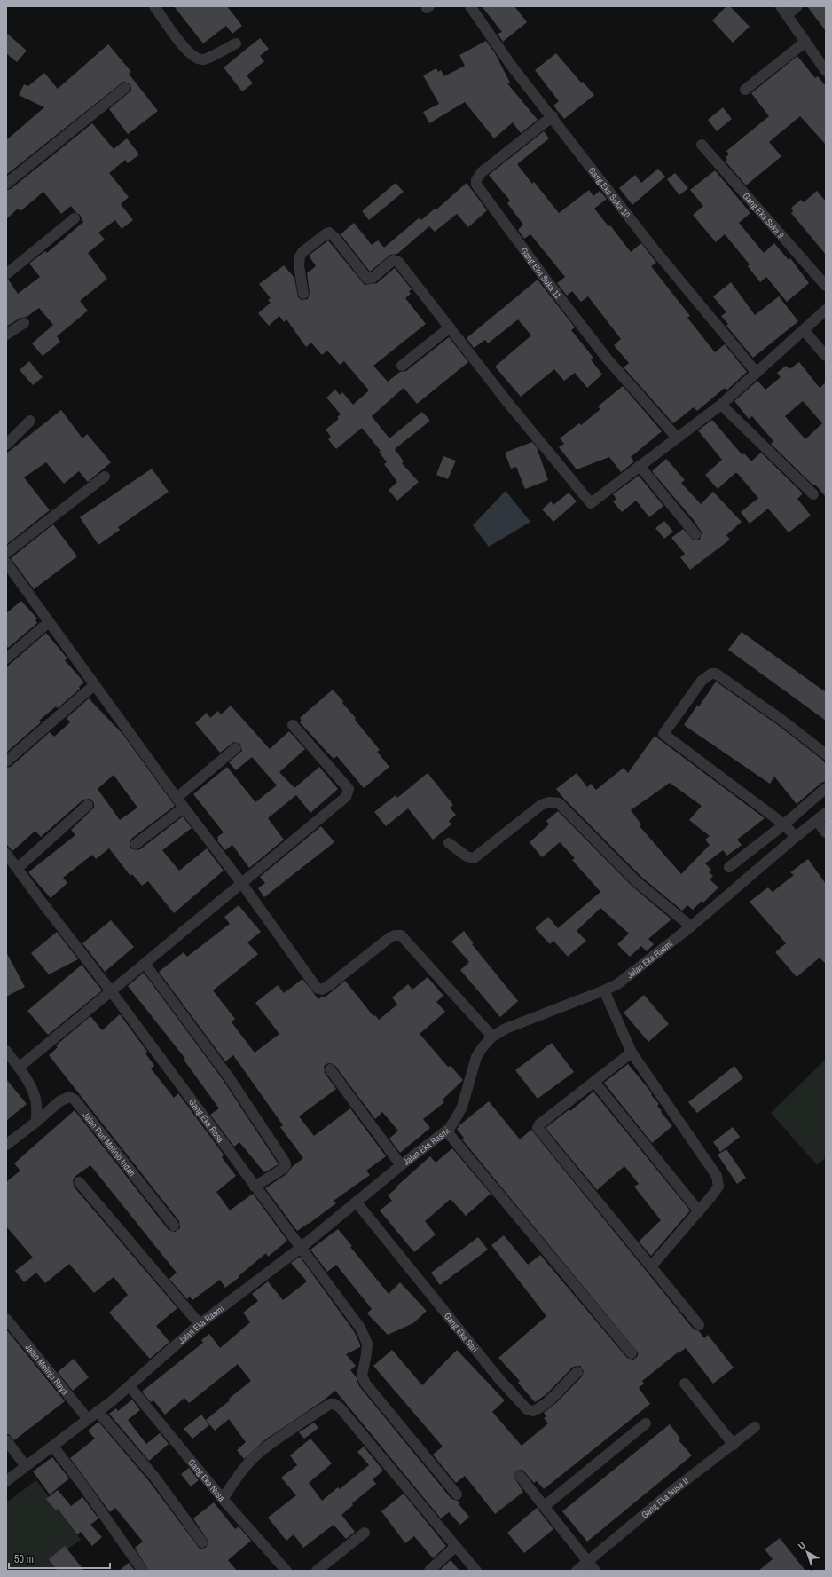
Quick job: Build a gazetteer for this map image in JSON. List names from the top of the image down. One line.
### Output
{"streets":{"street":["Gang Eka Suka 10","Gang Eka Suka 9","Gang Eka Suka 11","Jalan Eka Rasmi","Gang Eka Rosa","Jalan Puri Melinjo Indah","Gang Eka Sari","Jalan Melinjo Raya","Gang Eka Nusa","Gang Eka Nusa II"]},"crossings":[["Gang Eka Suka 10","Gang Eka Suka 11"],["Jalan Eka Rasmi","Gang Eka Rosa"],["Jalan Eka Rasmi","Gang Eka Sari"],["Jalan Eka Rasmi","Jalan Melinjo Raya"],["Jalan Eka Rasmi","Gang Eka Nusa"]],"scale_bar":"50 m","north":"top left"}
